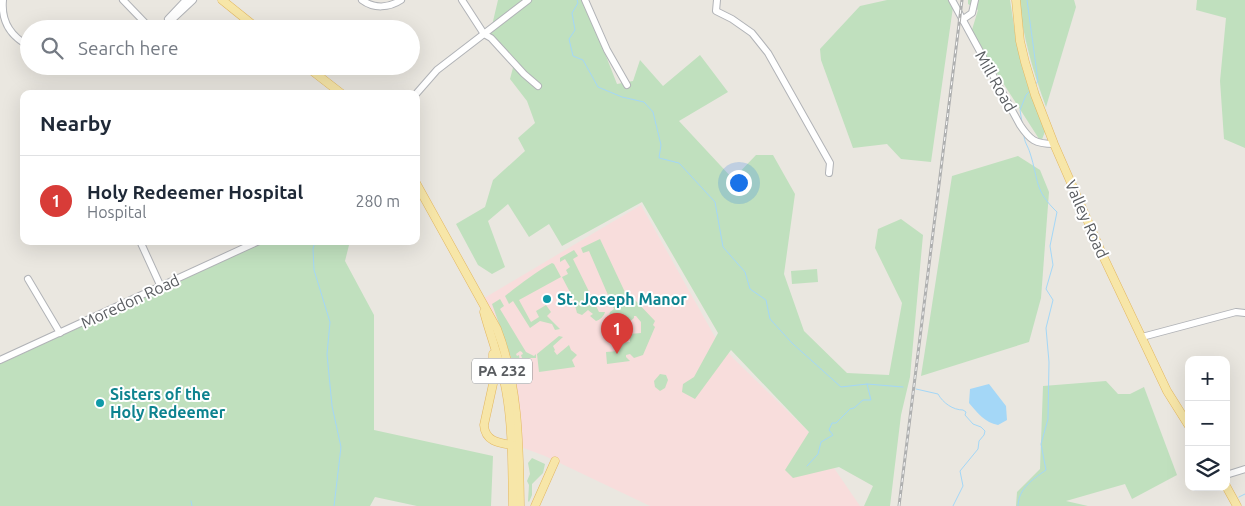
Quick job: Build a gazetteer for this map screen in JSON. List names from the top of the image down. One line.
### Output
{"streets":{"main road":["Valley Road","PA 232"],"street":["Mill Road","Moredon Road"]},"crossings":[["Mill Road","Valley Road"]],"places":["St. Joseph Manor","Sisters of the Holy Redeemer"],"page":{"search":"Search here","heading":"Nearby","list":[{"mark":"1","name":"Holy Redeemer Hospital","note":"Hospital","value":"280 m"}],"pins":"1","map_buttons":["+","−"]}}
